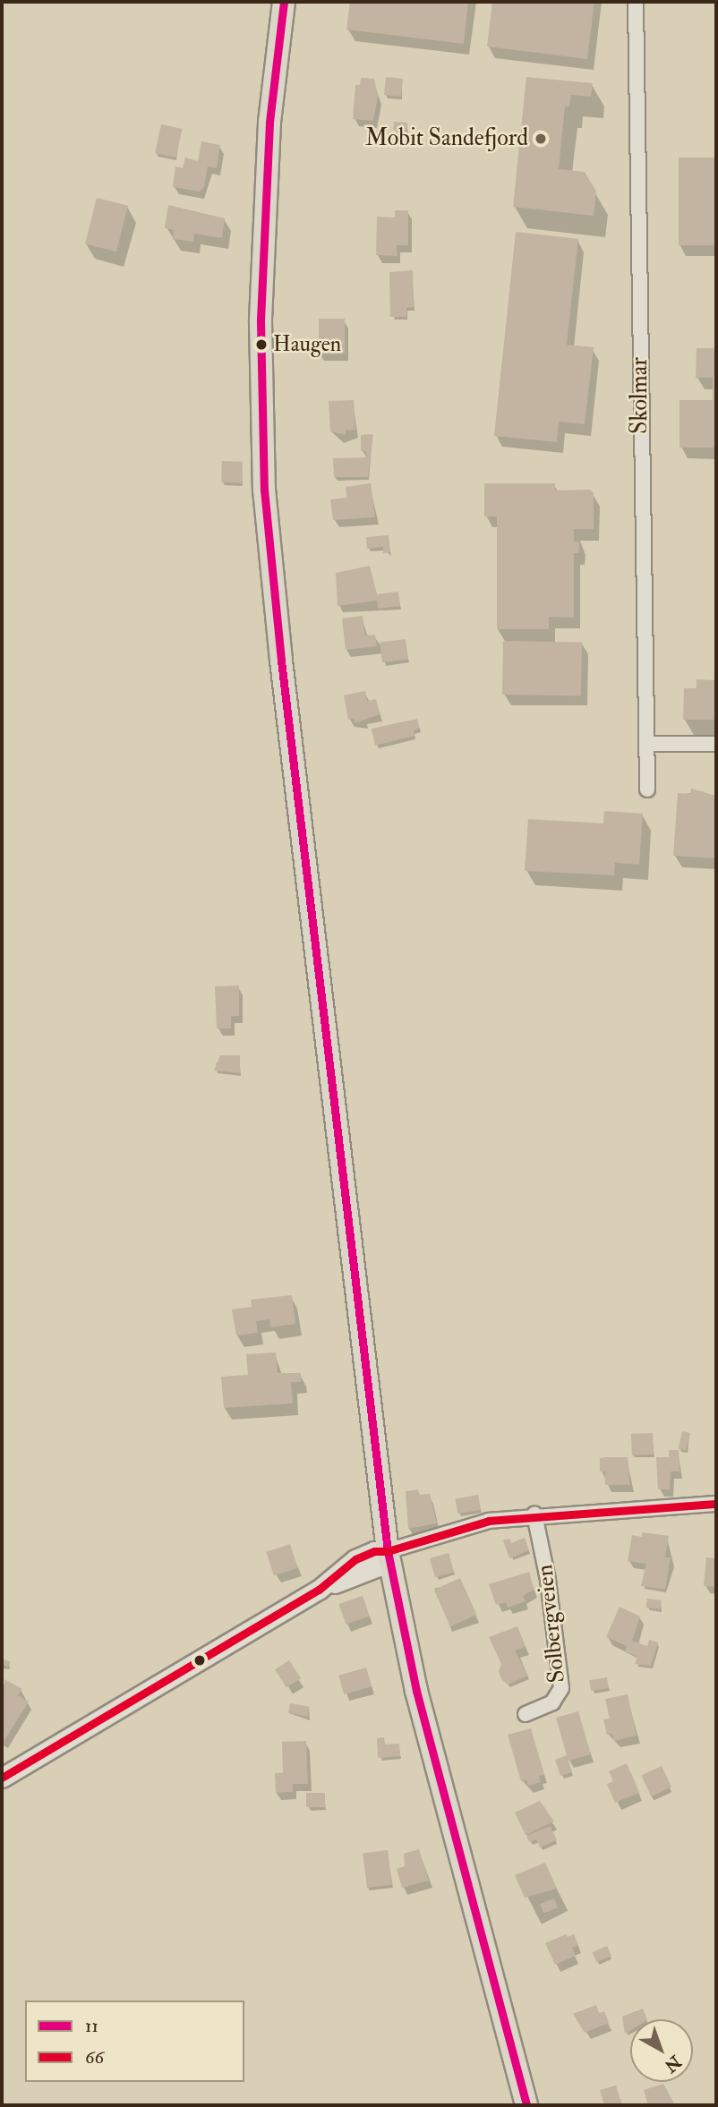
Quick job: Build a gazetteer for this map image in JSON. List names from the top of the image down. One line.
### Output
{"streets":{"street":["Skolmar","Solbergveien"]},"places":["Mobit Sandefjord","Haugen"],"lines":["transit line 11","transit line 66"],"legend":["11","66"],"north":"bottom right"}
